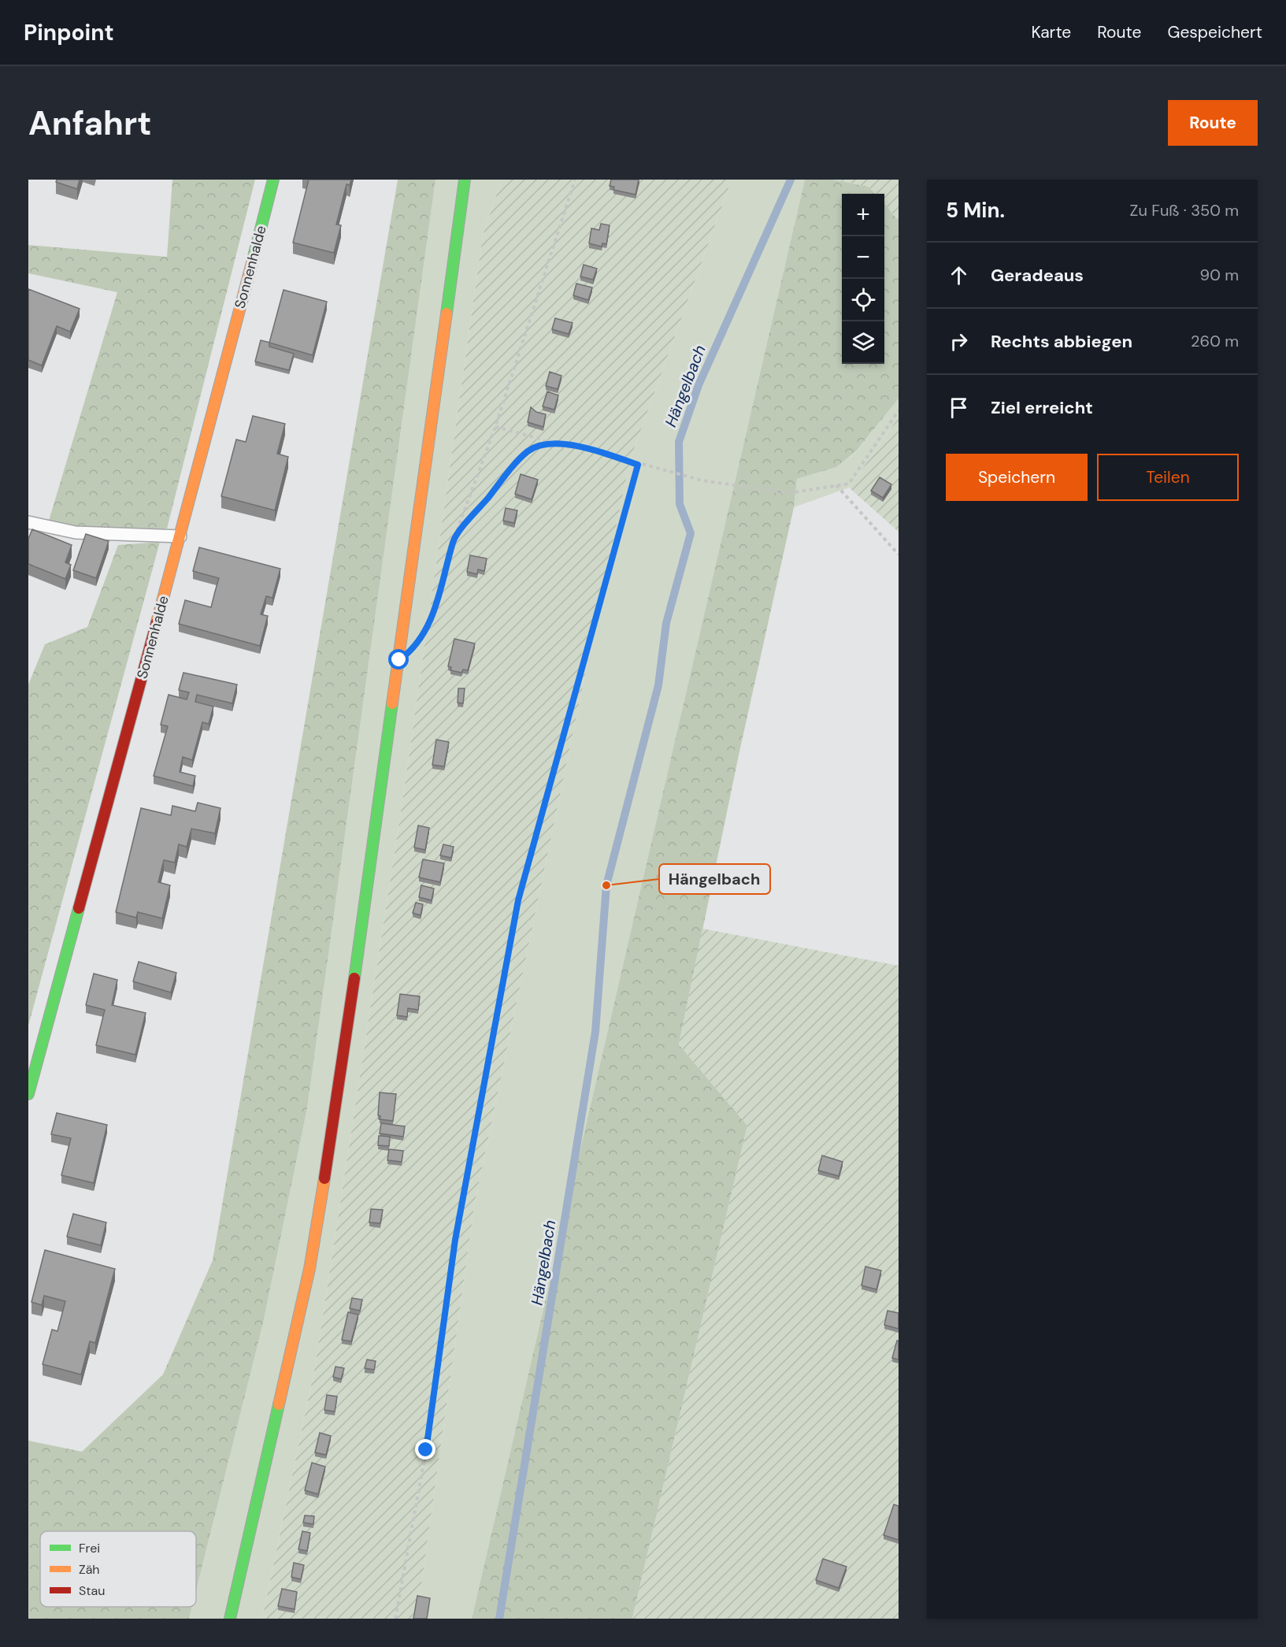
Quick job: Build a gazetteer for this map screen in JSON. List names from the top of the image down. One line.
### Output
{"streets":{"main road":["Sonnenhalde"]},"water":["Hängelbach"],"places":["Hängelbach"],"legend":["Frei","Zäh","Stau"],"page":{"header":"Pinpoint","nav":["Karte","Route","Gespeichert"],"buttons":["Route",["Speichern","Teilen"]],"title":"Anfahrt","heading":["5 Min.","Zu Fuß · 350 m"],"map_buttons":["+","−"],"list":[["Geradeaus","90 m"],["Rechts abbiegen","260 m"],"Ziel erreicht"]}}
